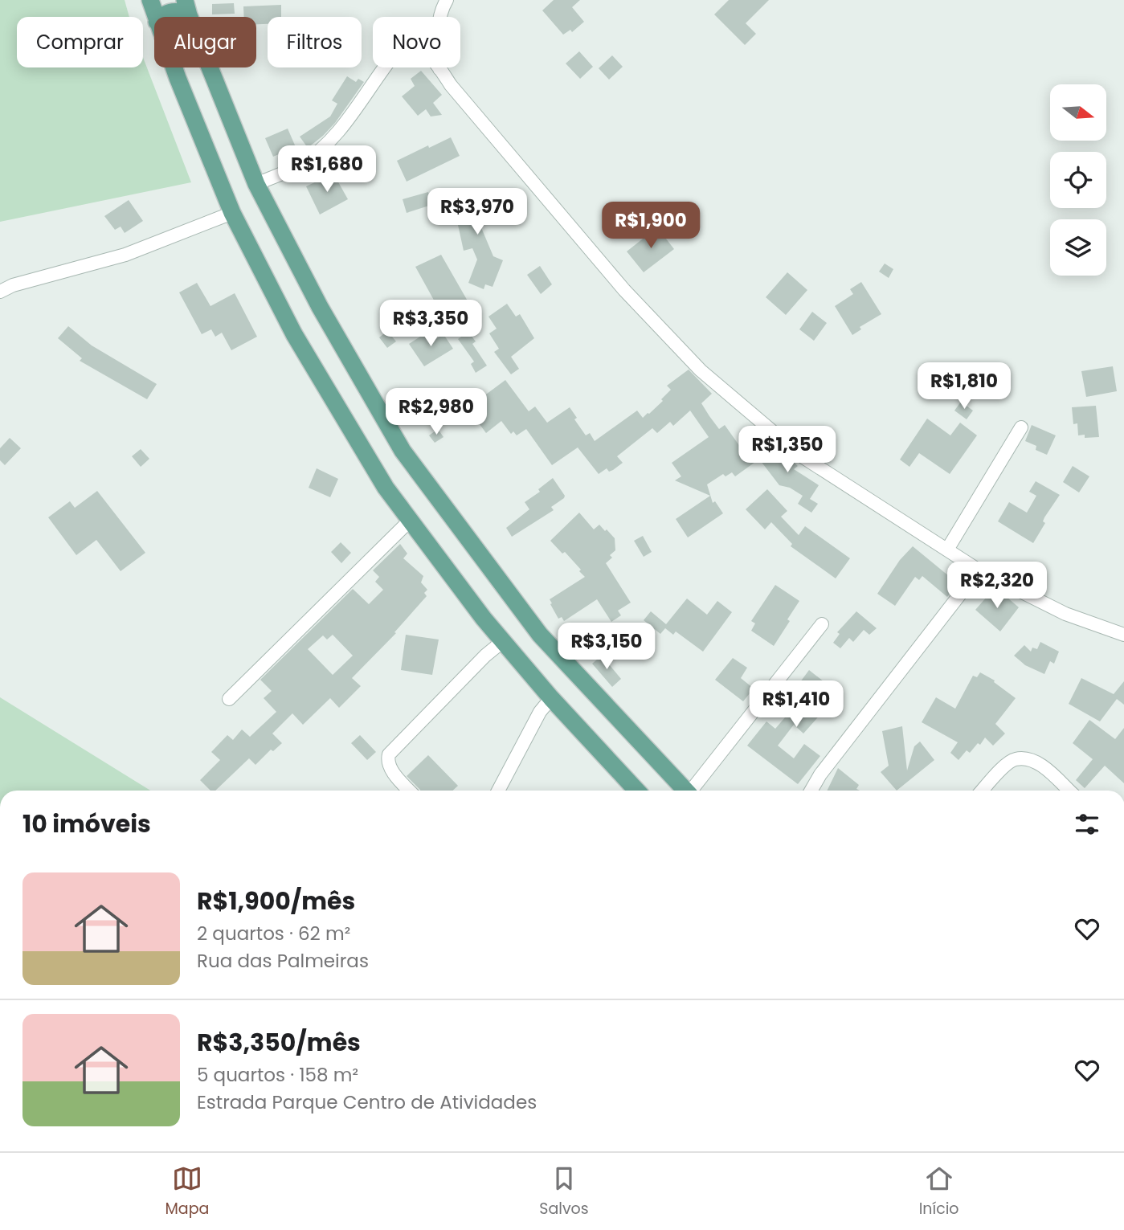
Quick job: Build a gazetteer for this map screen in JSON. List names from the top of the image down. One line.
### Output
{"north":"right","page":{"chip":["Comprar","Alugar","Filtros","Novo"],"price":["R$1,680","R$3,970","R$1,900","R$3,350","R$1,810","R$2,980","R$1,350","R$2,320","R$3,150","R$1,410"],"heading":"10 imóveis","list":[{"name":"R$1,900/mês","note":"2 quartos · 62 m² · Rua das Palmeiras"},{"name":"R$3,350/mês","note":"5 quartos · 158 m² · Estrada Parque Centro de Atividades"}],"tabs":["Mapa","Salvos","Início"]}}
